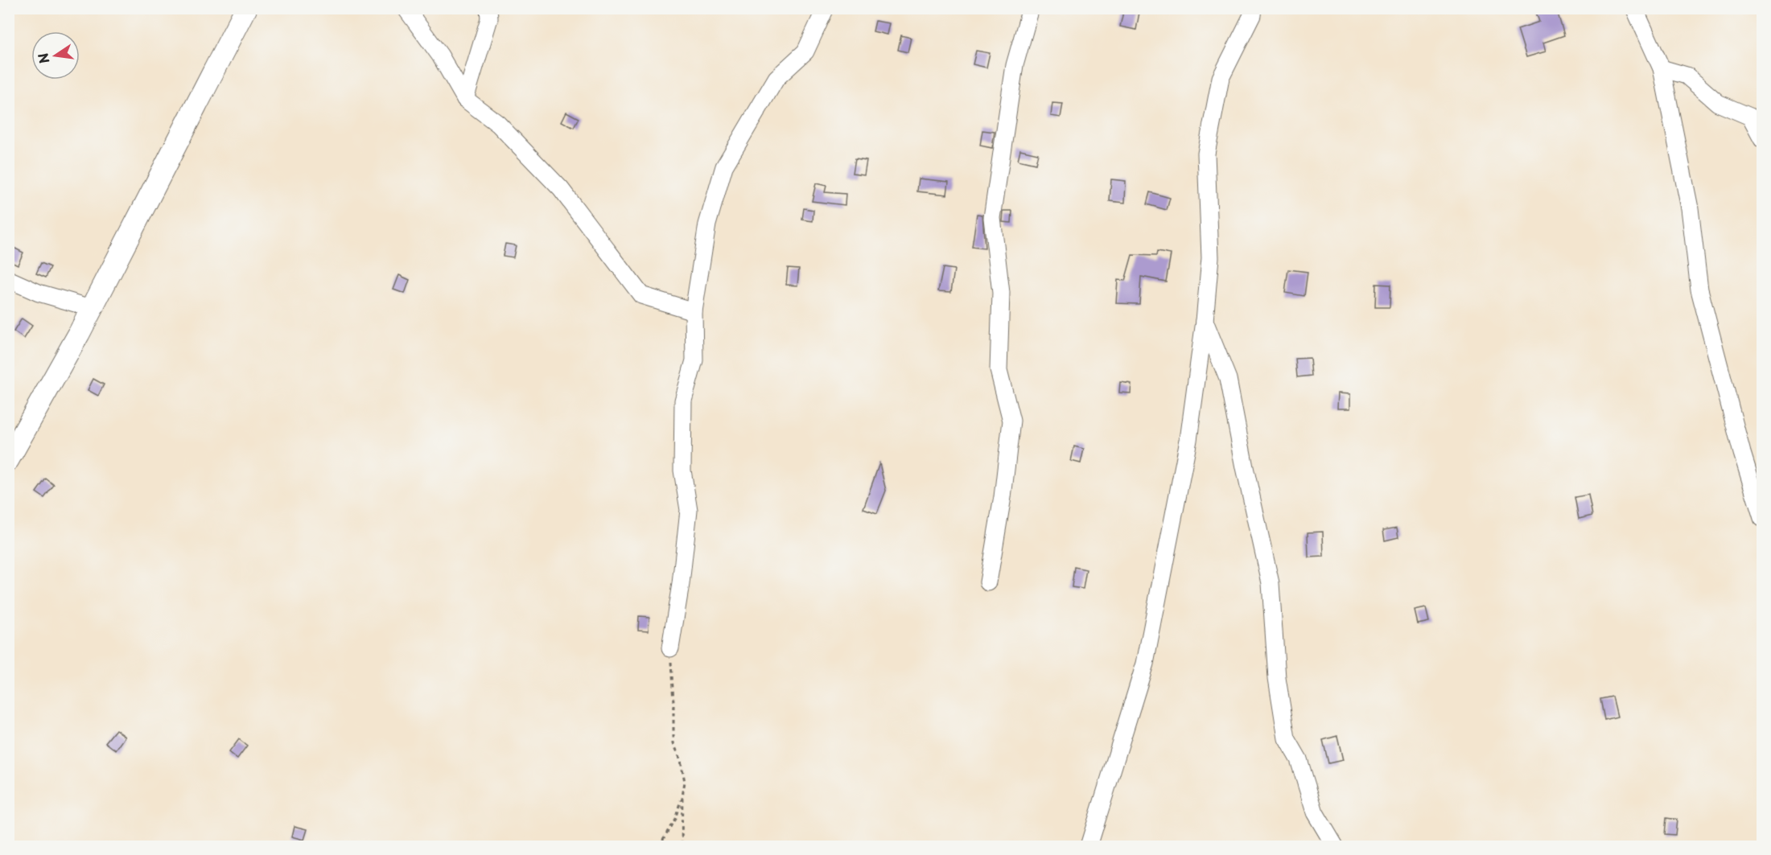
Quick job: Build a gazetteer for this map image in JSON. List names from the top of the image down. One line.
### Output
{"north":"left"}
